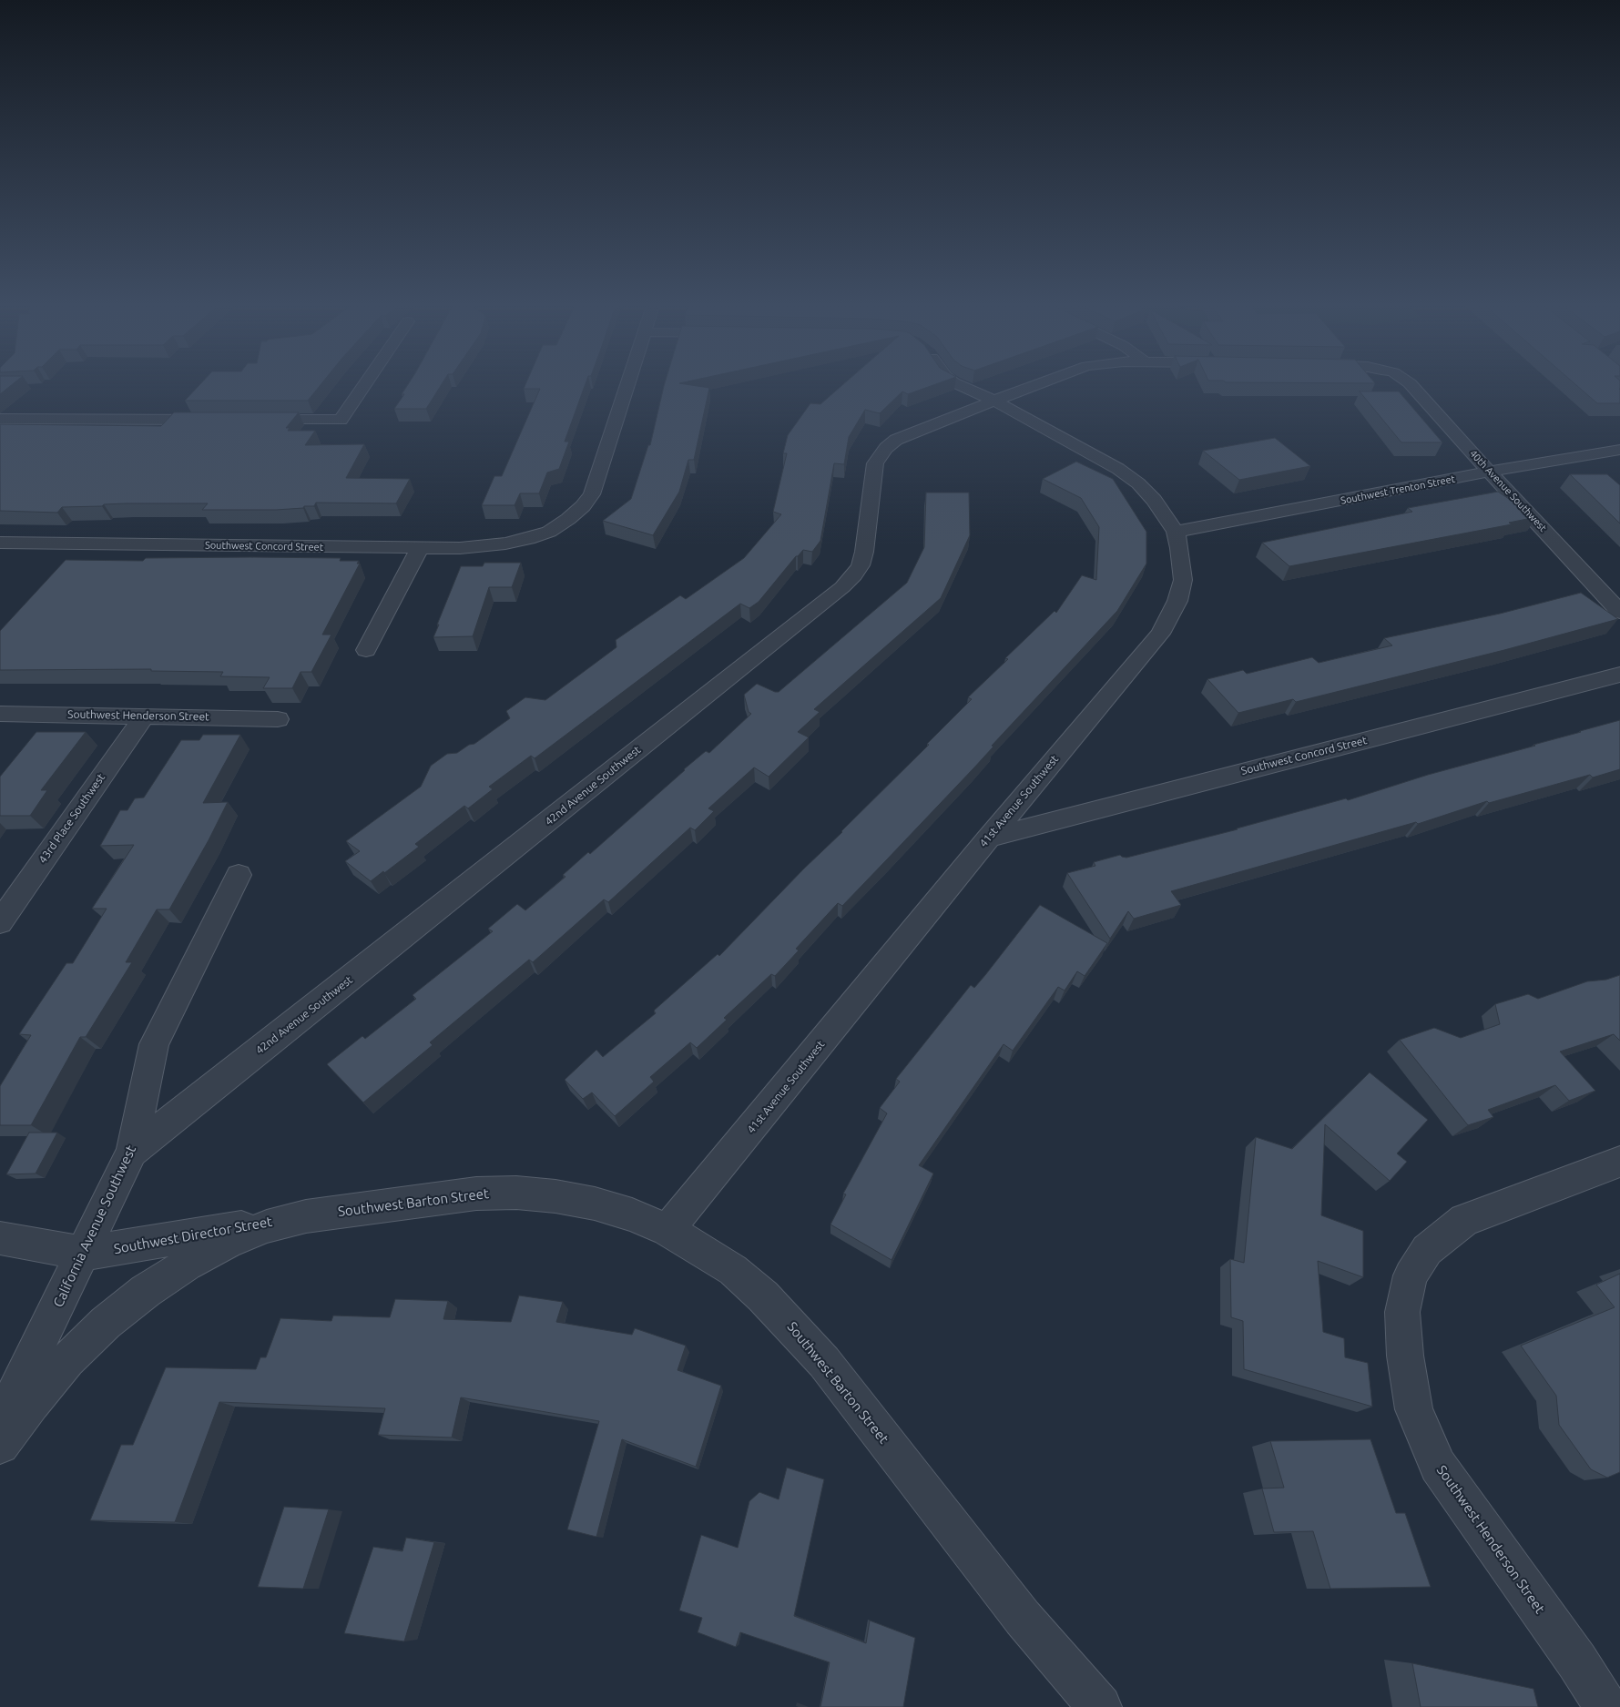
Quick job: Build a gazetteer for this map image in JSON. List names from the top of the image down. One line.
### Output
{"streets":{"street":["Southwest Trenton Street","40th Avenue Southwest","Southwest Concord Street","Southwest Henderson Street","42nd Avenue Southwest","41st Avenue Southwest","43rd Place Southwest","Southwest Barton Street","California Avenue Southwest","Southwest Director Street"]},"crossings":[["Southwest Trenton Street","40th Avenue Southwest"],["Southwest Trenton Street","41st Avenue Southwest"],["Southwest Concord Street","41st Avenue Southwest"],["Southwest Henderson Street","43rd Place Southwest"],["42nd Avenue Southwest","41st Avenue Southwest"],["42nd Avenue Southwest","California Avenue Southwest"],["41st Avenue Southwest","Southwest Barton Street"],["Southwest Barton Street","Southwest Director Street"],["California Avenue Southwest","Southwest Director Street"]]}
